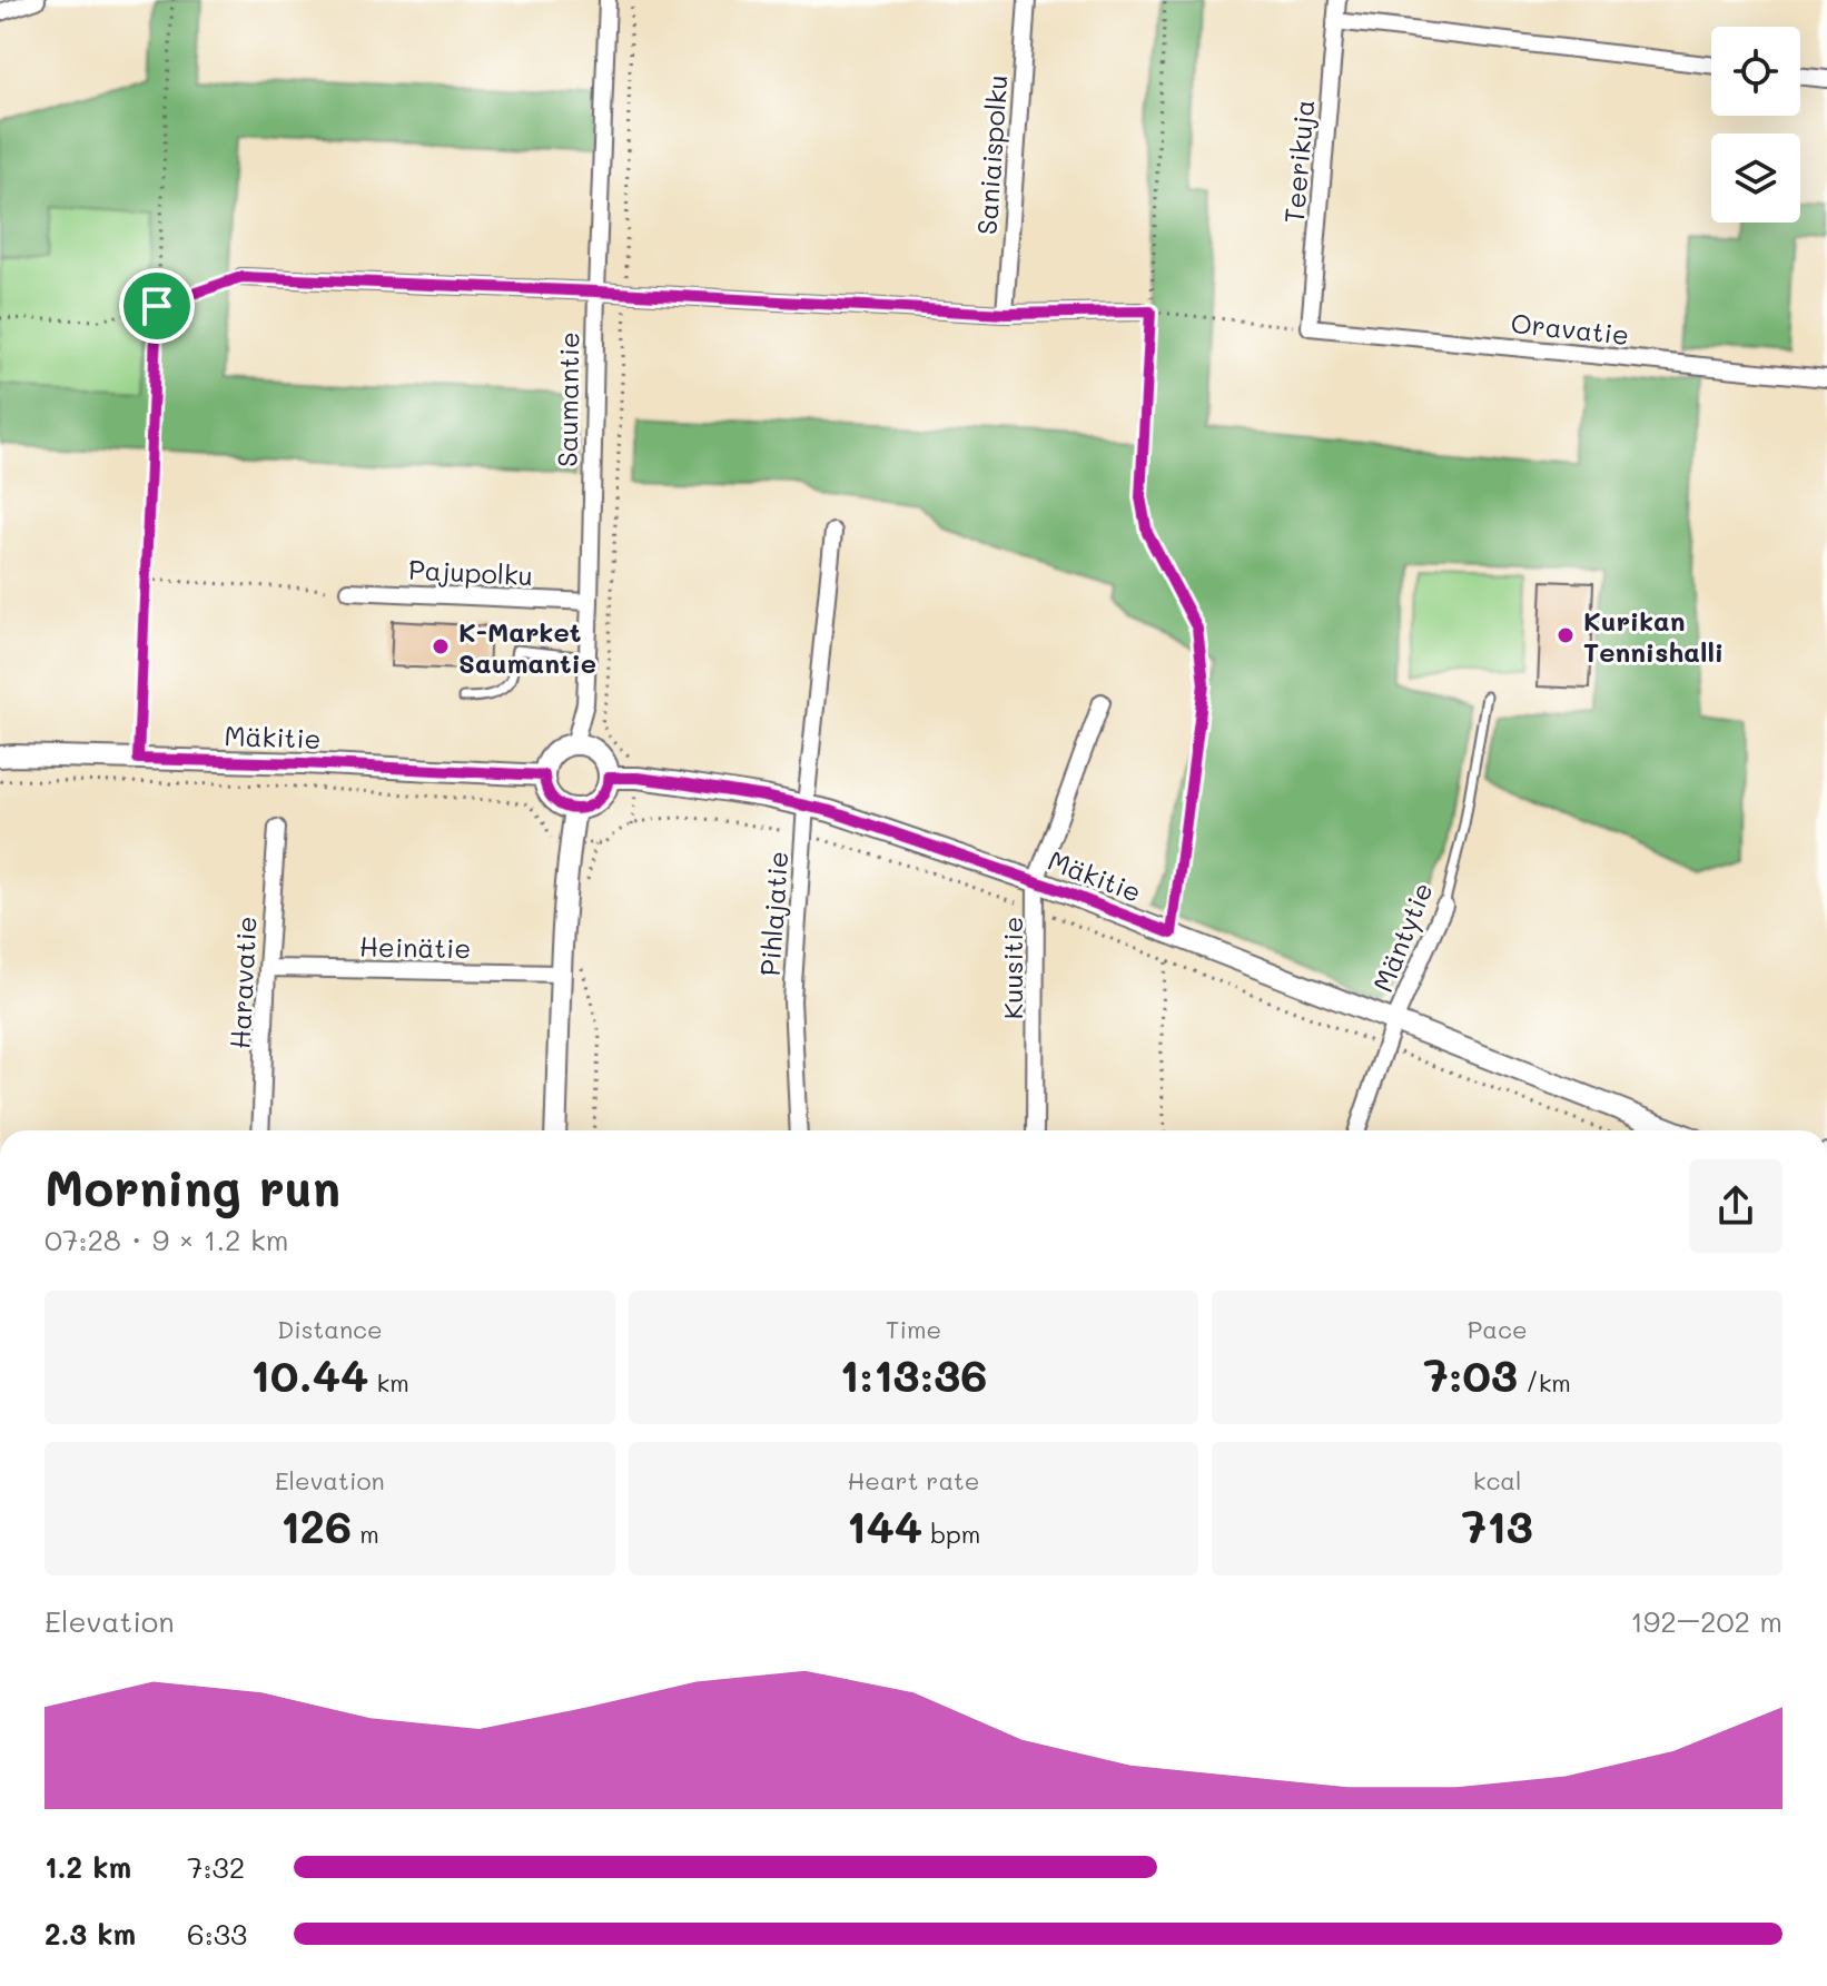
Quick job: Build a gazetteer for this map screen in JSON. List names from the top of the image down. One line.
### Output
{"streets":{"street":["Saniaispolku","Teerikuja","Oravatie","Saumantie","Pajupolku","Mäkitie","Pihlajatie","Mäntytie","Heinätie","Kuusitie","Haravatie"]},"crossings":[["Teerikuja","Oravatie"],["Saumantie","Pajupolku"],["Saumantie","Mäkitie"],["Mäkitie","Pihlajatie"],["Mäkitie","Mäntytie"],["Mäkitie","Kuusitie"],["Heinätie","Haravatie"]],"places":["Kurikan Tennishalli","K-Market Saumantie"],"page":{"heading":["Morning run","07:28 · 9 × 1.2 km"],"stats":[["Distance","10.44 km"],["Time","1:13:36"],["Pace","7:03 /km"],["Elevation","126 m"],["Heart rate","144 bpm"],["kcal","713"]],"chart":["Elevation","192–202 m"],"list":[{"name":"1.2 km","note":"7:32"},{"name":"2.3 km","note":"6:33"}]}}
